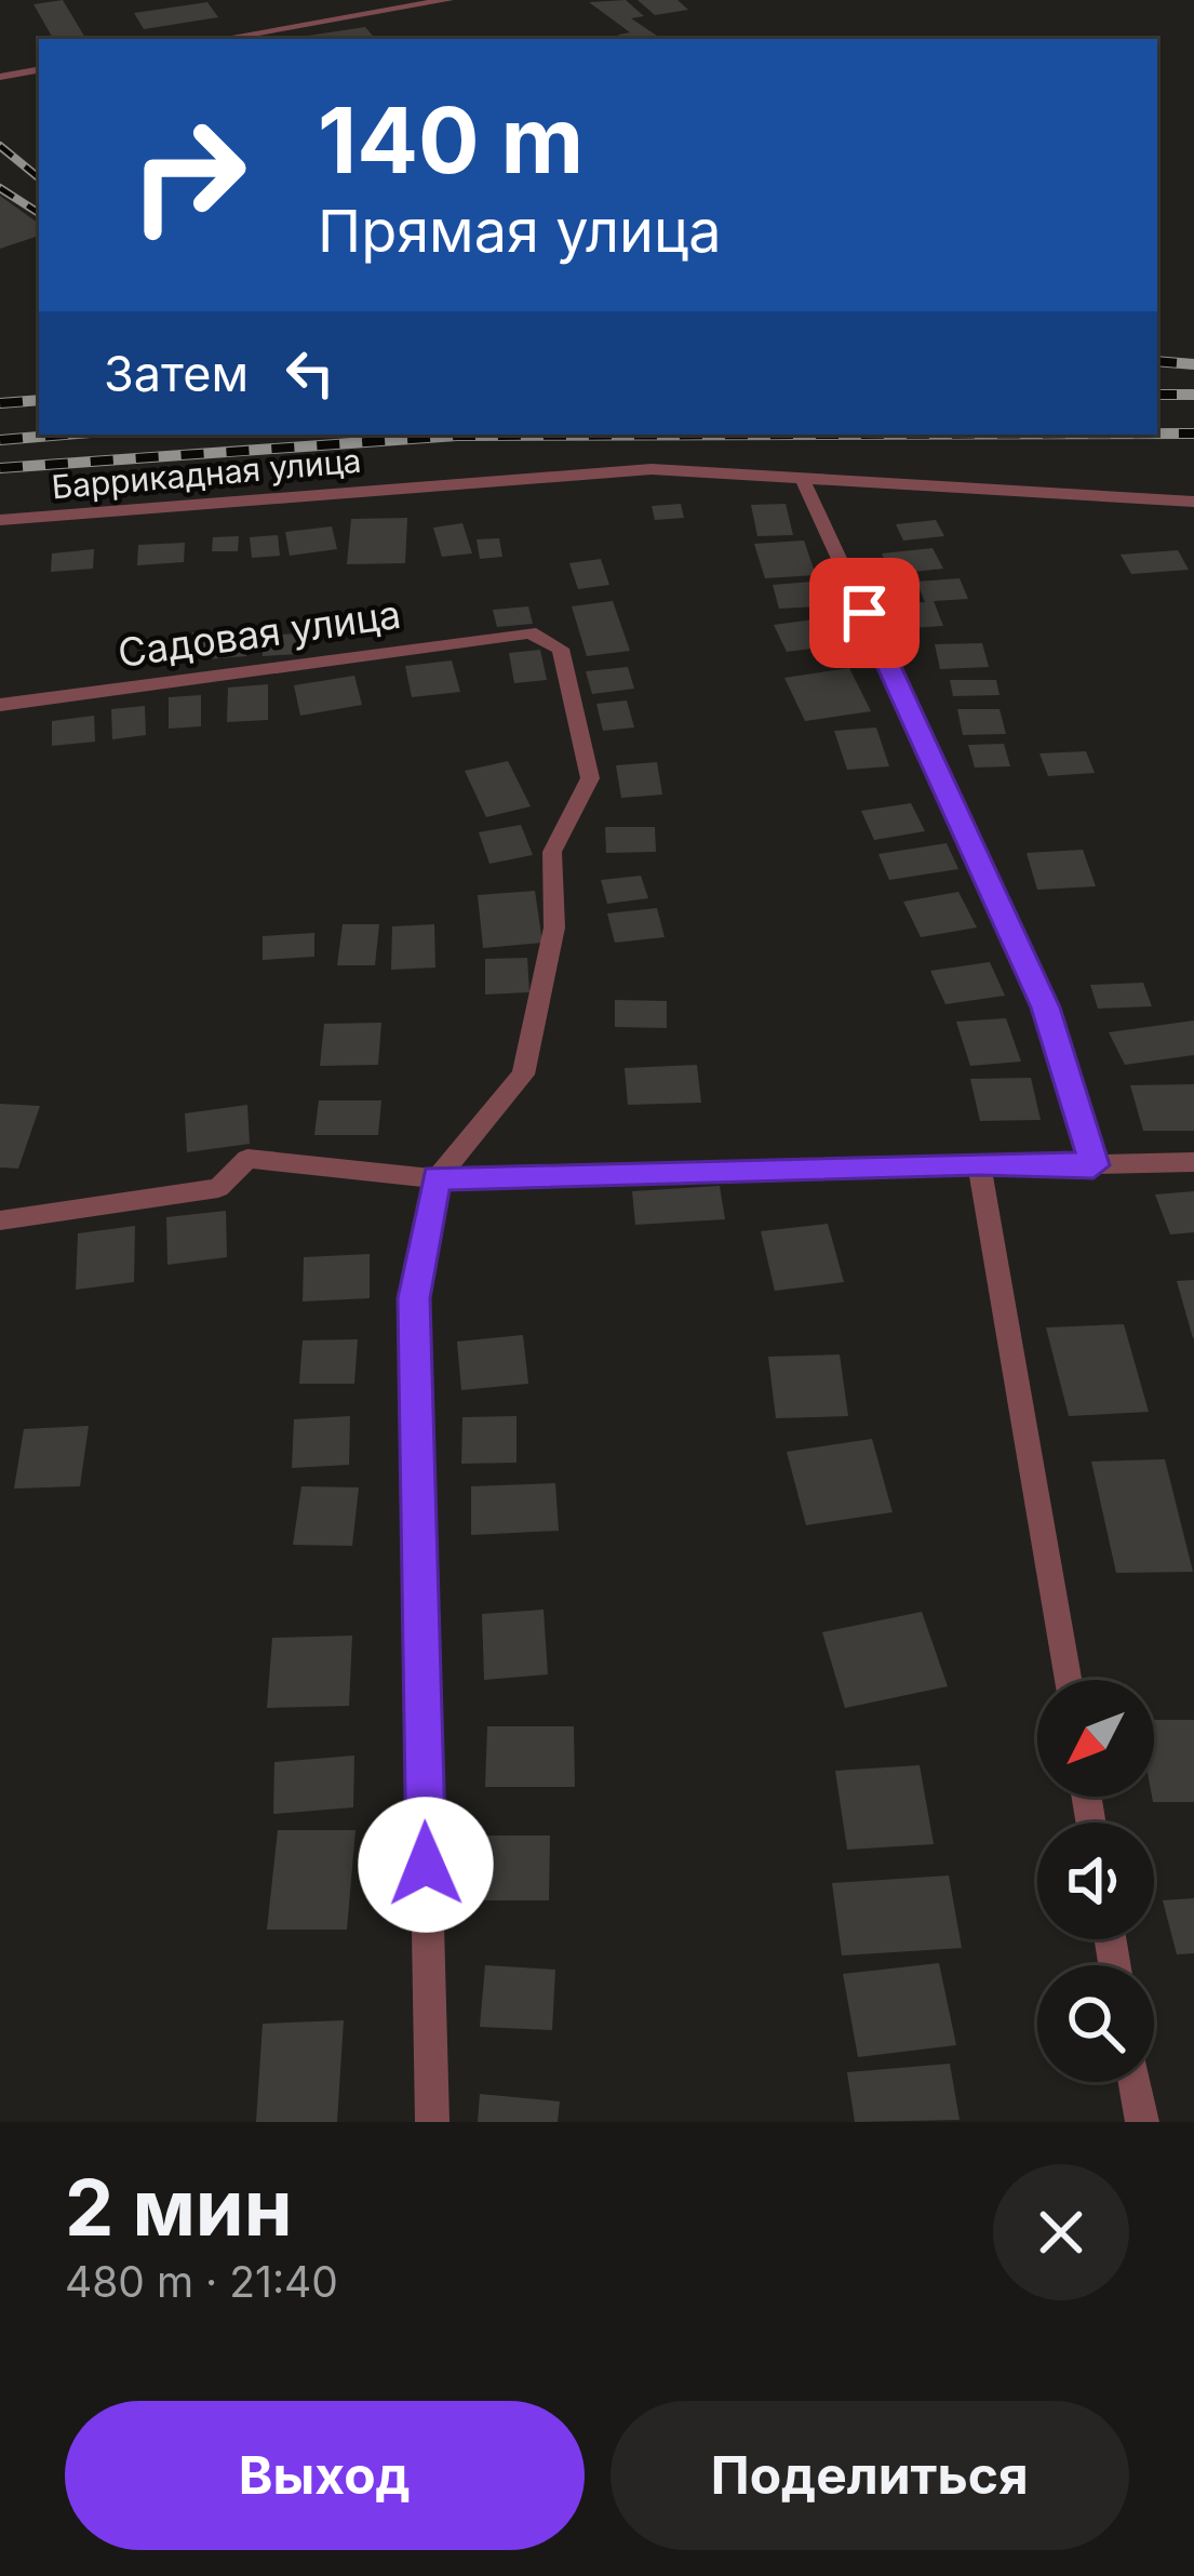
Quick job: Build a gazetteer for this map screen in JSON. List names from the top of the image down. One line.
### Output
{"streets":{"street":["Баррикадная улица","Садовая улица"]},"north":"bottom left","page":{"turn":["140 m","Прямая улица"],"then":"Затем","heading":["2 мин","480 m · 21:40"],"buttons":["Выход","Поделиться"]}}
